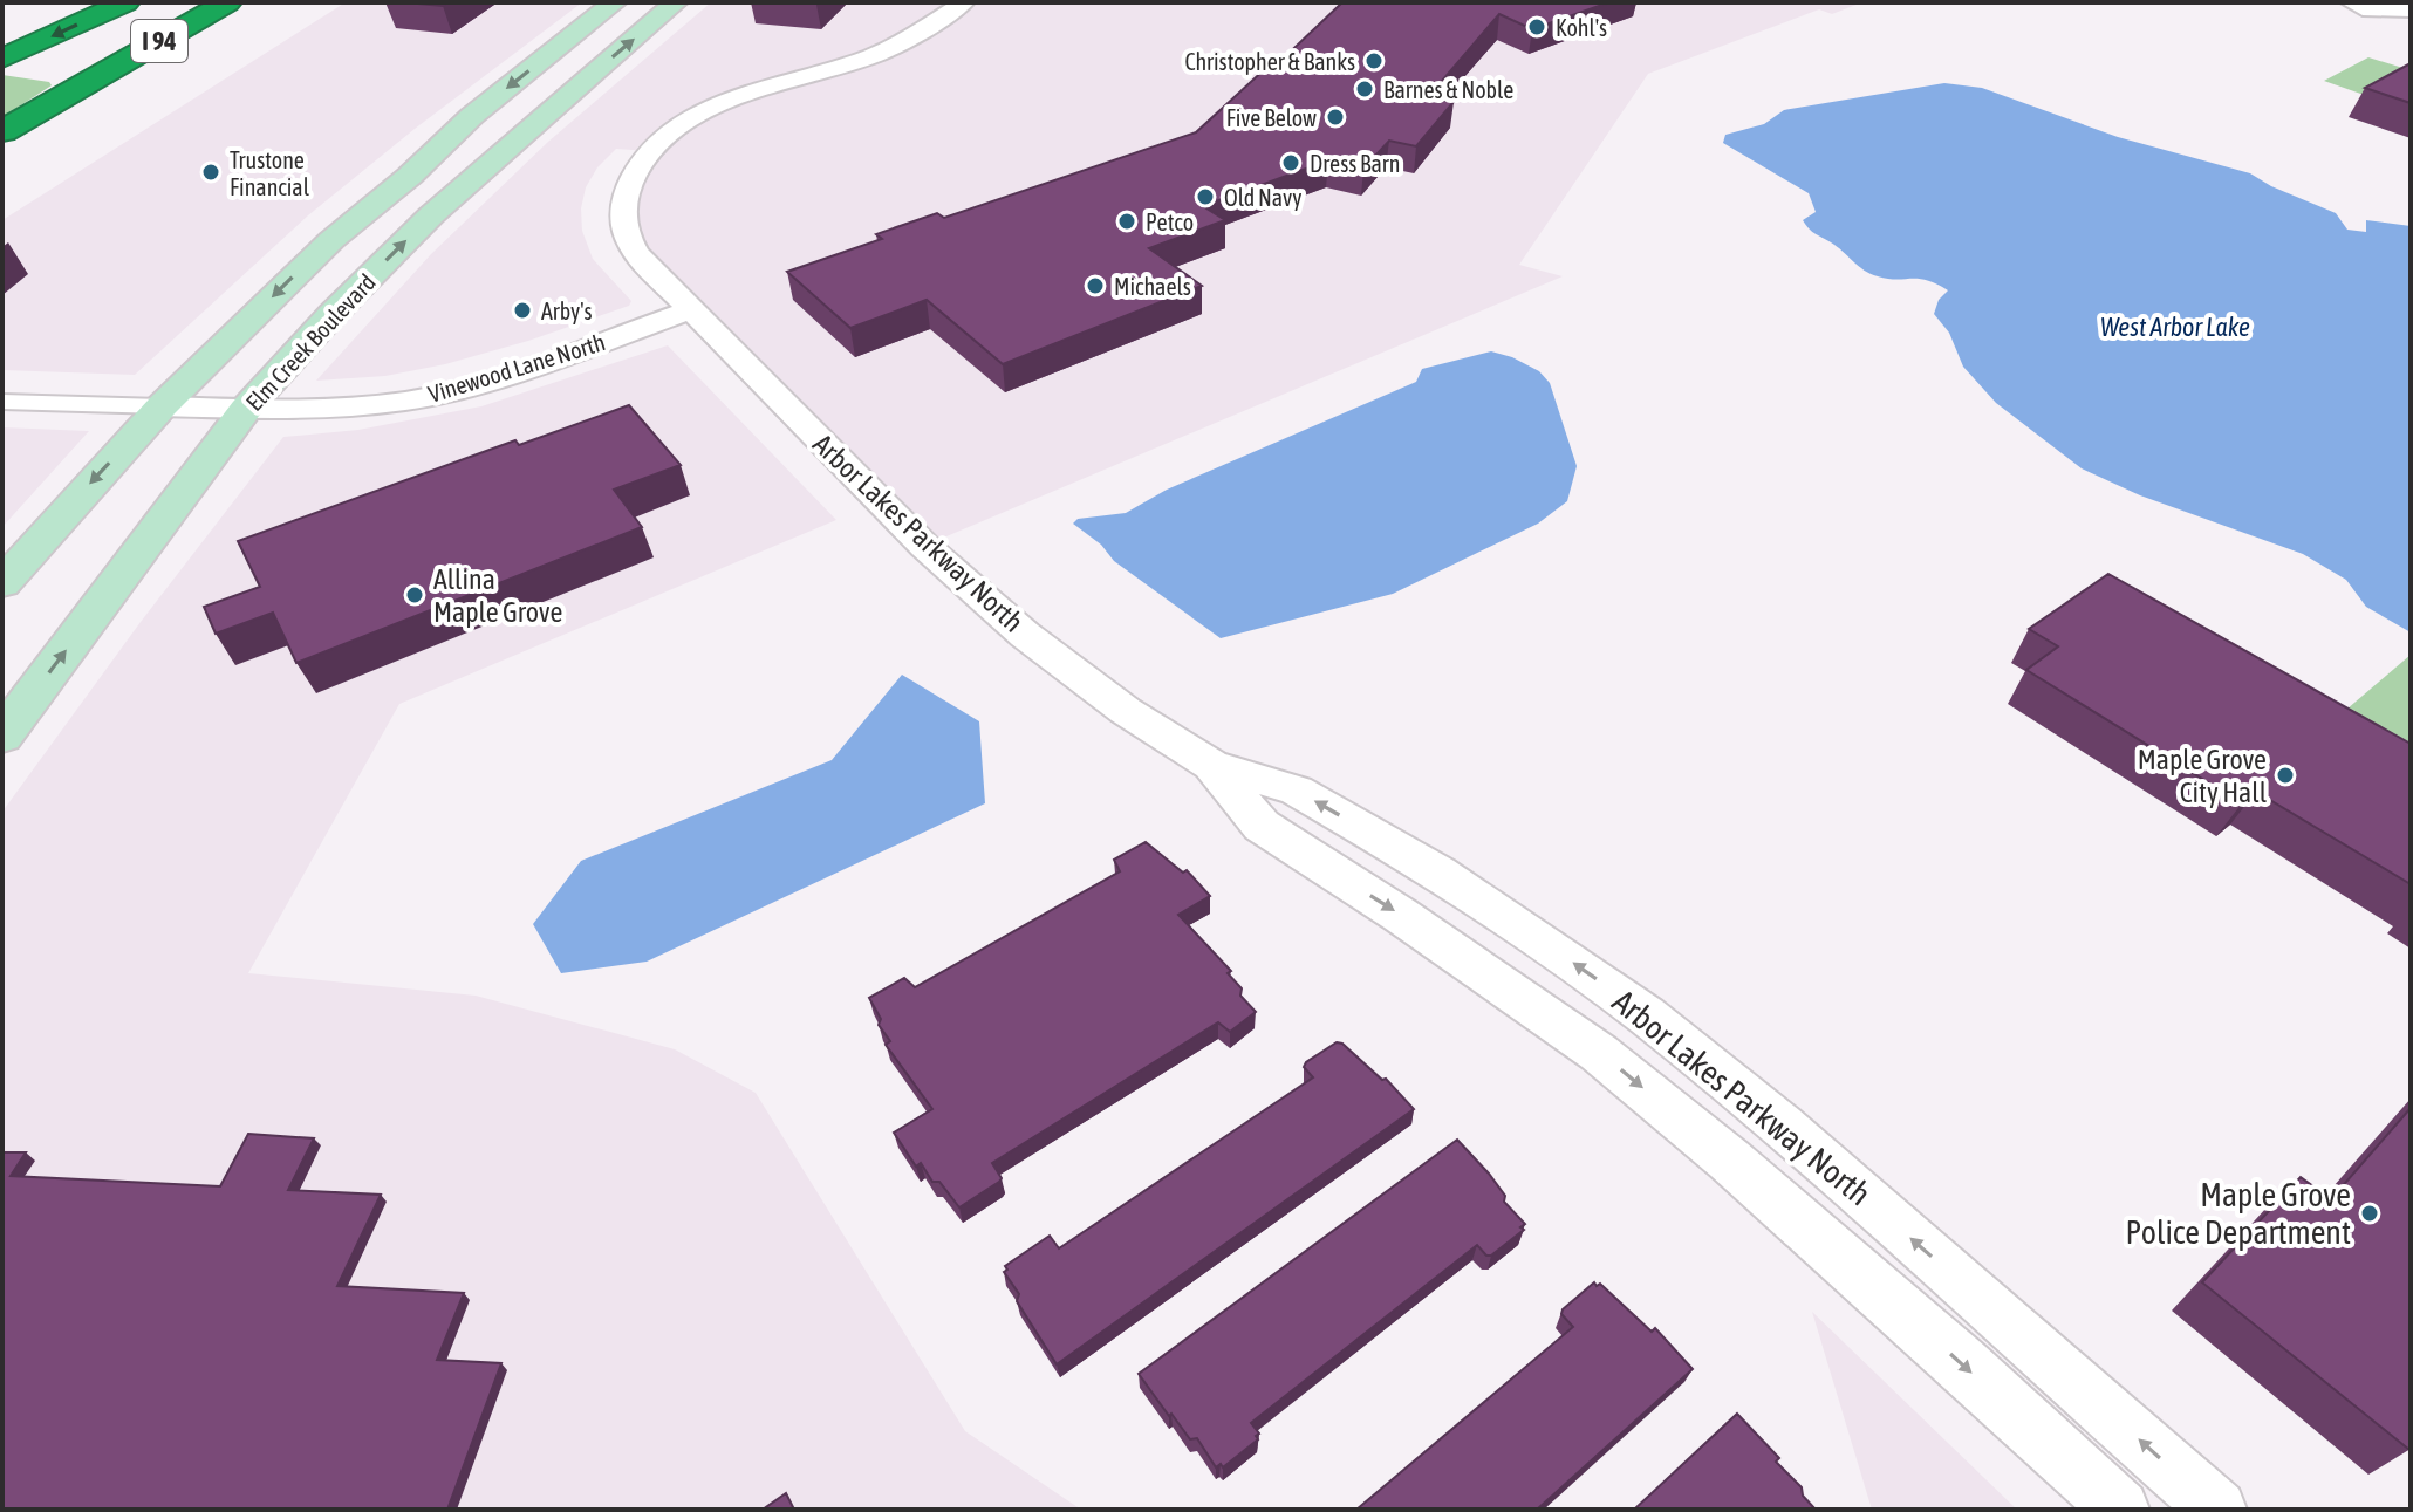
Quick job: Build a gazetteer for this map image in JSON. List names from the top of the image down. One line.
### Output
{"streets":{"highway":["I 94"],"main road":["Elm Creek Boulevard"],"street":["Vinewood Lane North","Arbor Lakes Parkway North"]},"crossings":[["Elm Creek Boulevard","Vinewood Lane North"],["Vinewood Lane North","Arbor Lakes Parkway North"]],"water":["West Arbor Lake"],"places":["Kohl's","Christopher & Banks","Barnes & Noble","Five Below","Dress Barn","Trustone Financial","Old Navy","Petco","Michaels","Arby's","Allina Maple Grove","Maple Grove City Hall","Maple Grove Police Department"]}
